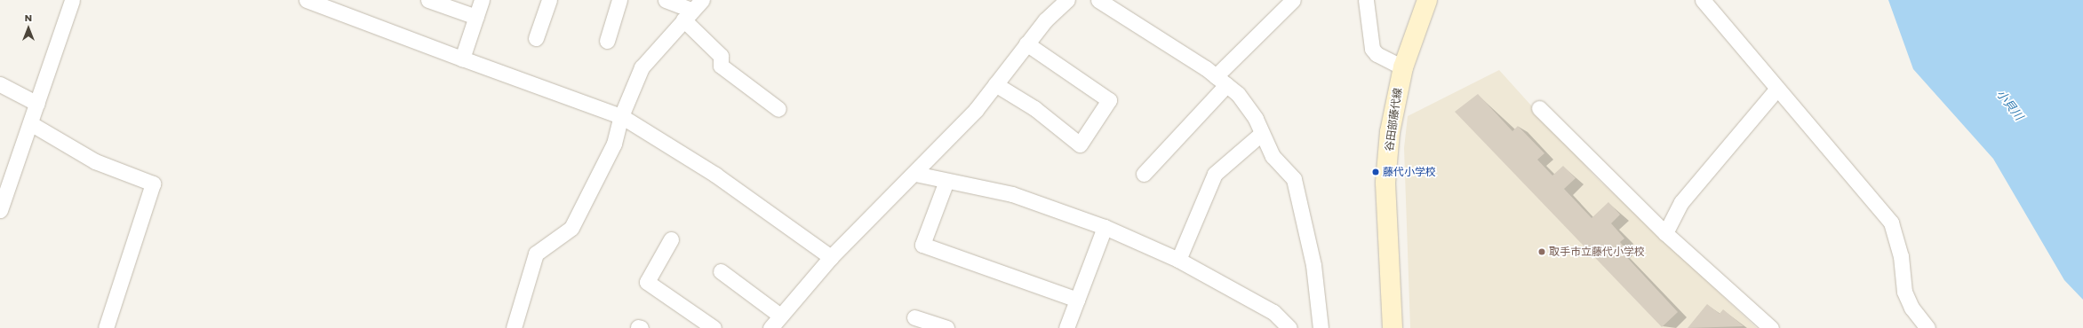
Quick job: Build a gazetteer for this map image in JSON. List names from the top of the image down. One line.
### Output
{"streets":{"main road":["谷田部藤代線"]},"water":["小貝川"],"places":["藤代小学校","取手市立藤代小学校"],"north":"top"}
